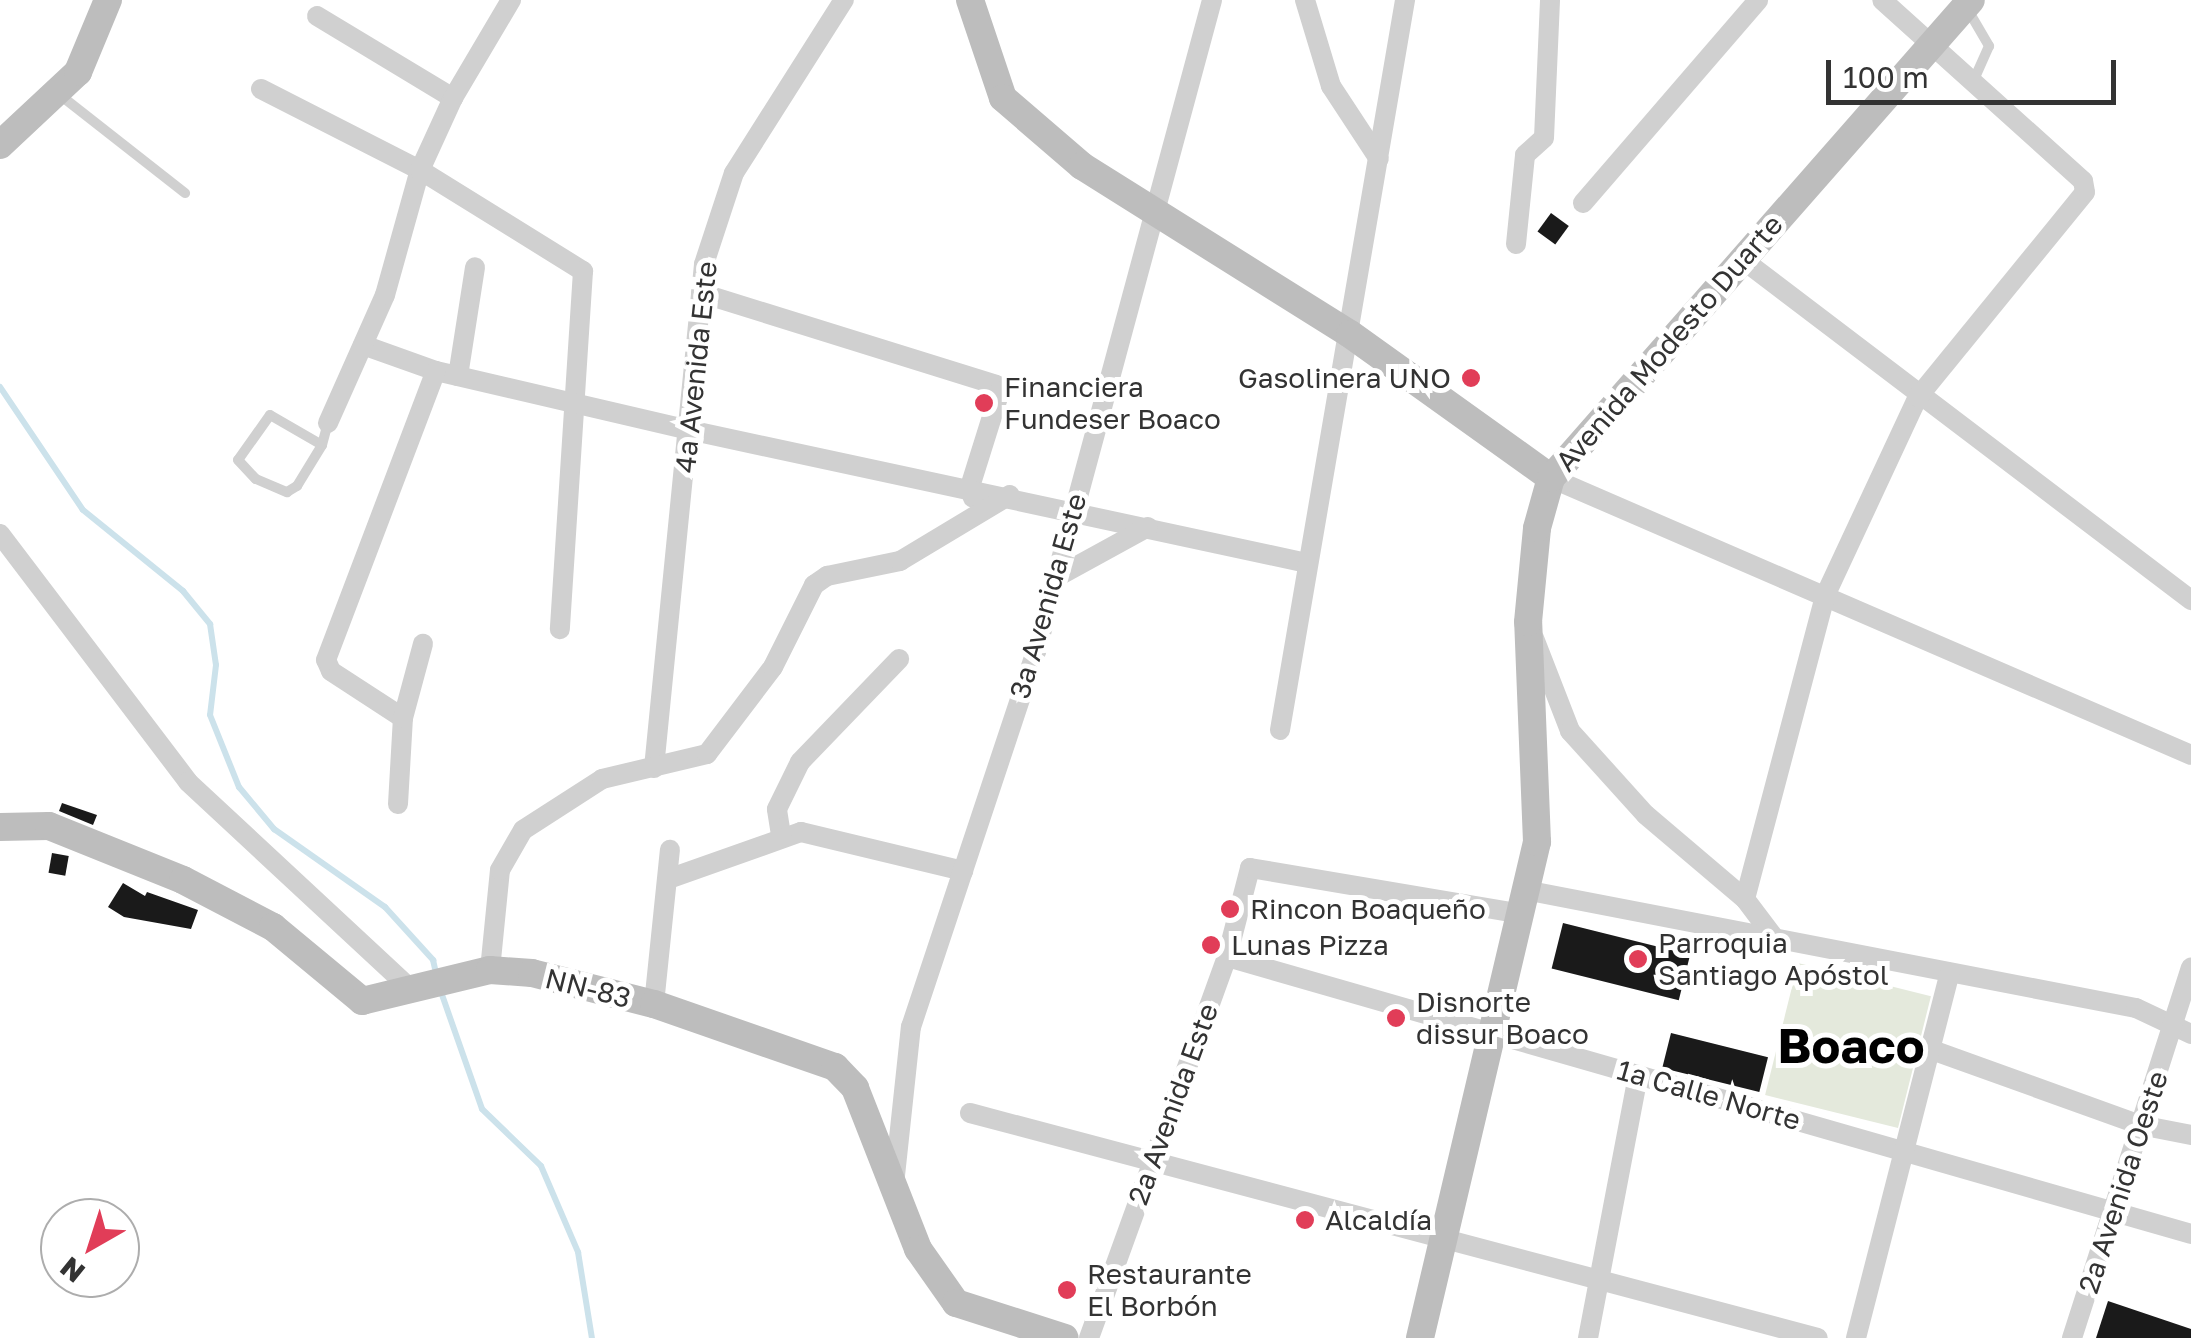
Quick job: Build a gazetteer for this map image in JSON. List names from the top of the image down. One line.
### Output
{"streets":{"main road":["Avenida Modesto Duarte","NN-83"],"street":["4a Avenida Este","3a Avenida Este","1a Calle Norte","2a Avenida Este","2a Avenida Oeste"]},"crossings":[["Avenida Modesto Duarte","1a Calle Norte"],["Avenida Modesto Duarte","2a Avenida Este"],["3a Avenida Este","NN-83"],["1a Calle Norte","2a Avenida Este"],["1a Calle Norte","2a Avenida Oeste"]],"districts":["Boaco"],"places":["Gasolinera UNO","Financiera Fundeser Boaco","Rincon Boaqueño","Lunas Pizza","Parroquia Santiago Apóstol","Disnorte dissur Boaco","Alcaldía","Restaurante El Borbón"],"scale_bar":"100 m","north":"bottom left"}
